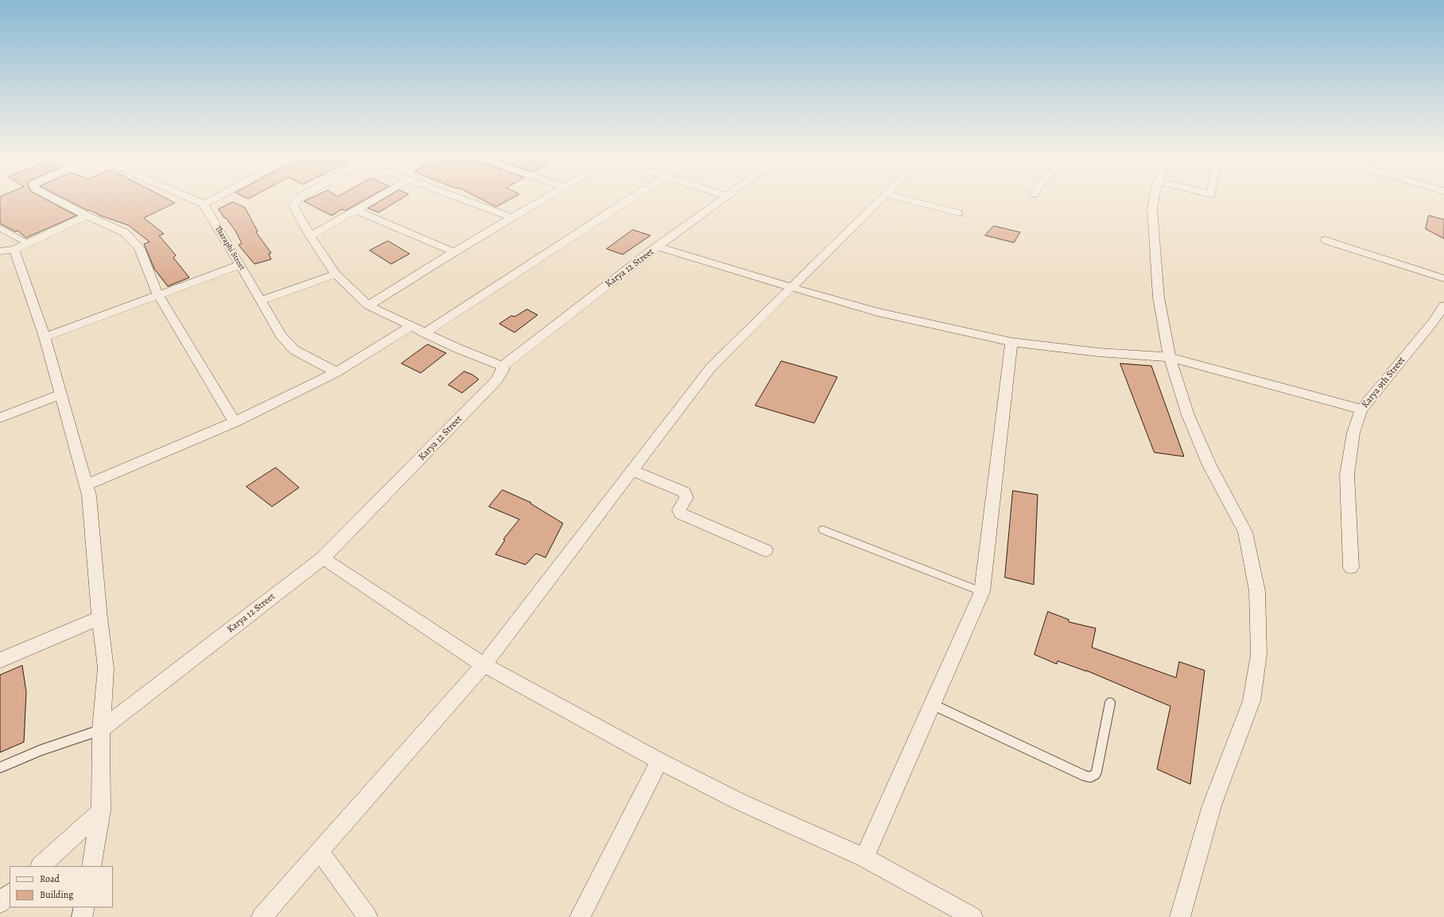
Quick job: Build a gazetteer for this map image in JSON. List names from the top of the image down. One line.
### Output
{"streets":{"street":["Tharaphi Street","Karya 12 Street","Karya 9th Street"]},"legend":["Road","Building"]}
